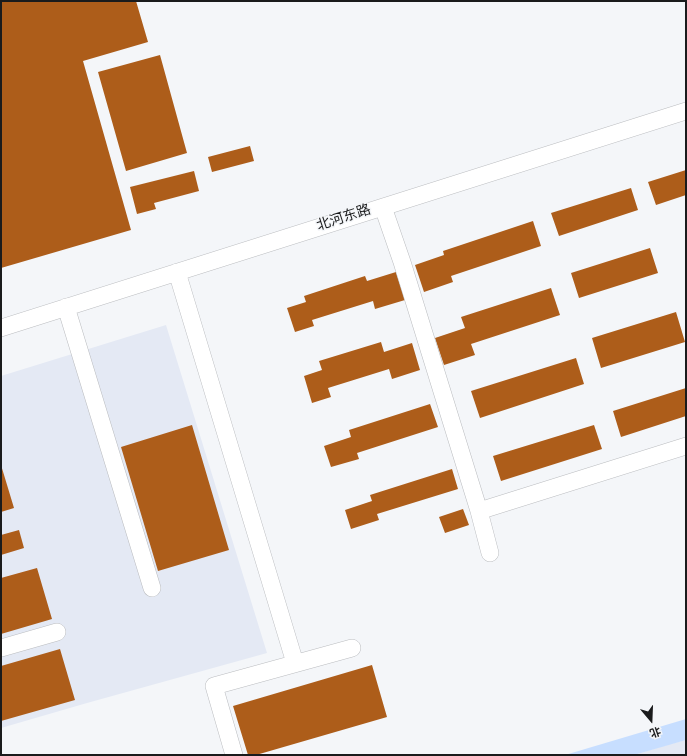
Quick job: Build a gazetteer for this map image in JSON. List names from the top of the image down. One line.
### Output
{"streets":{"street":["北河东路"]},"north":"bottom"}
